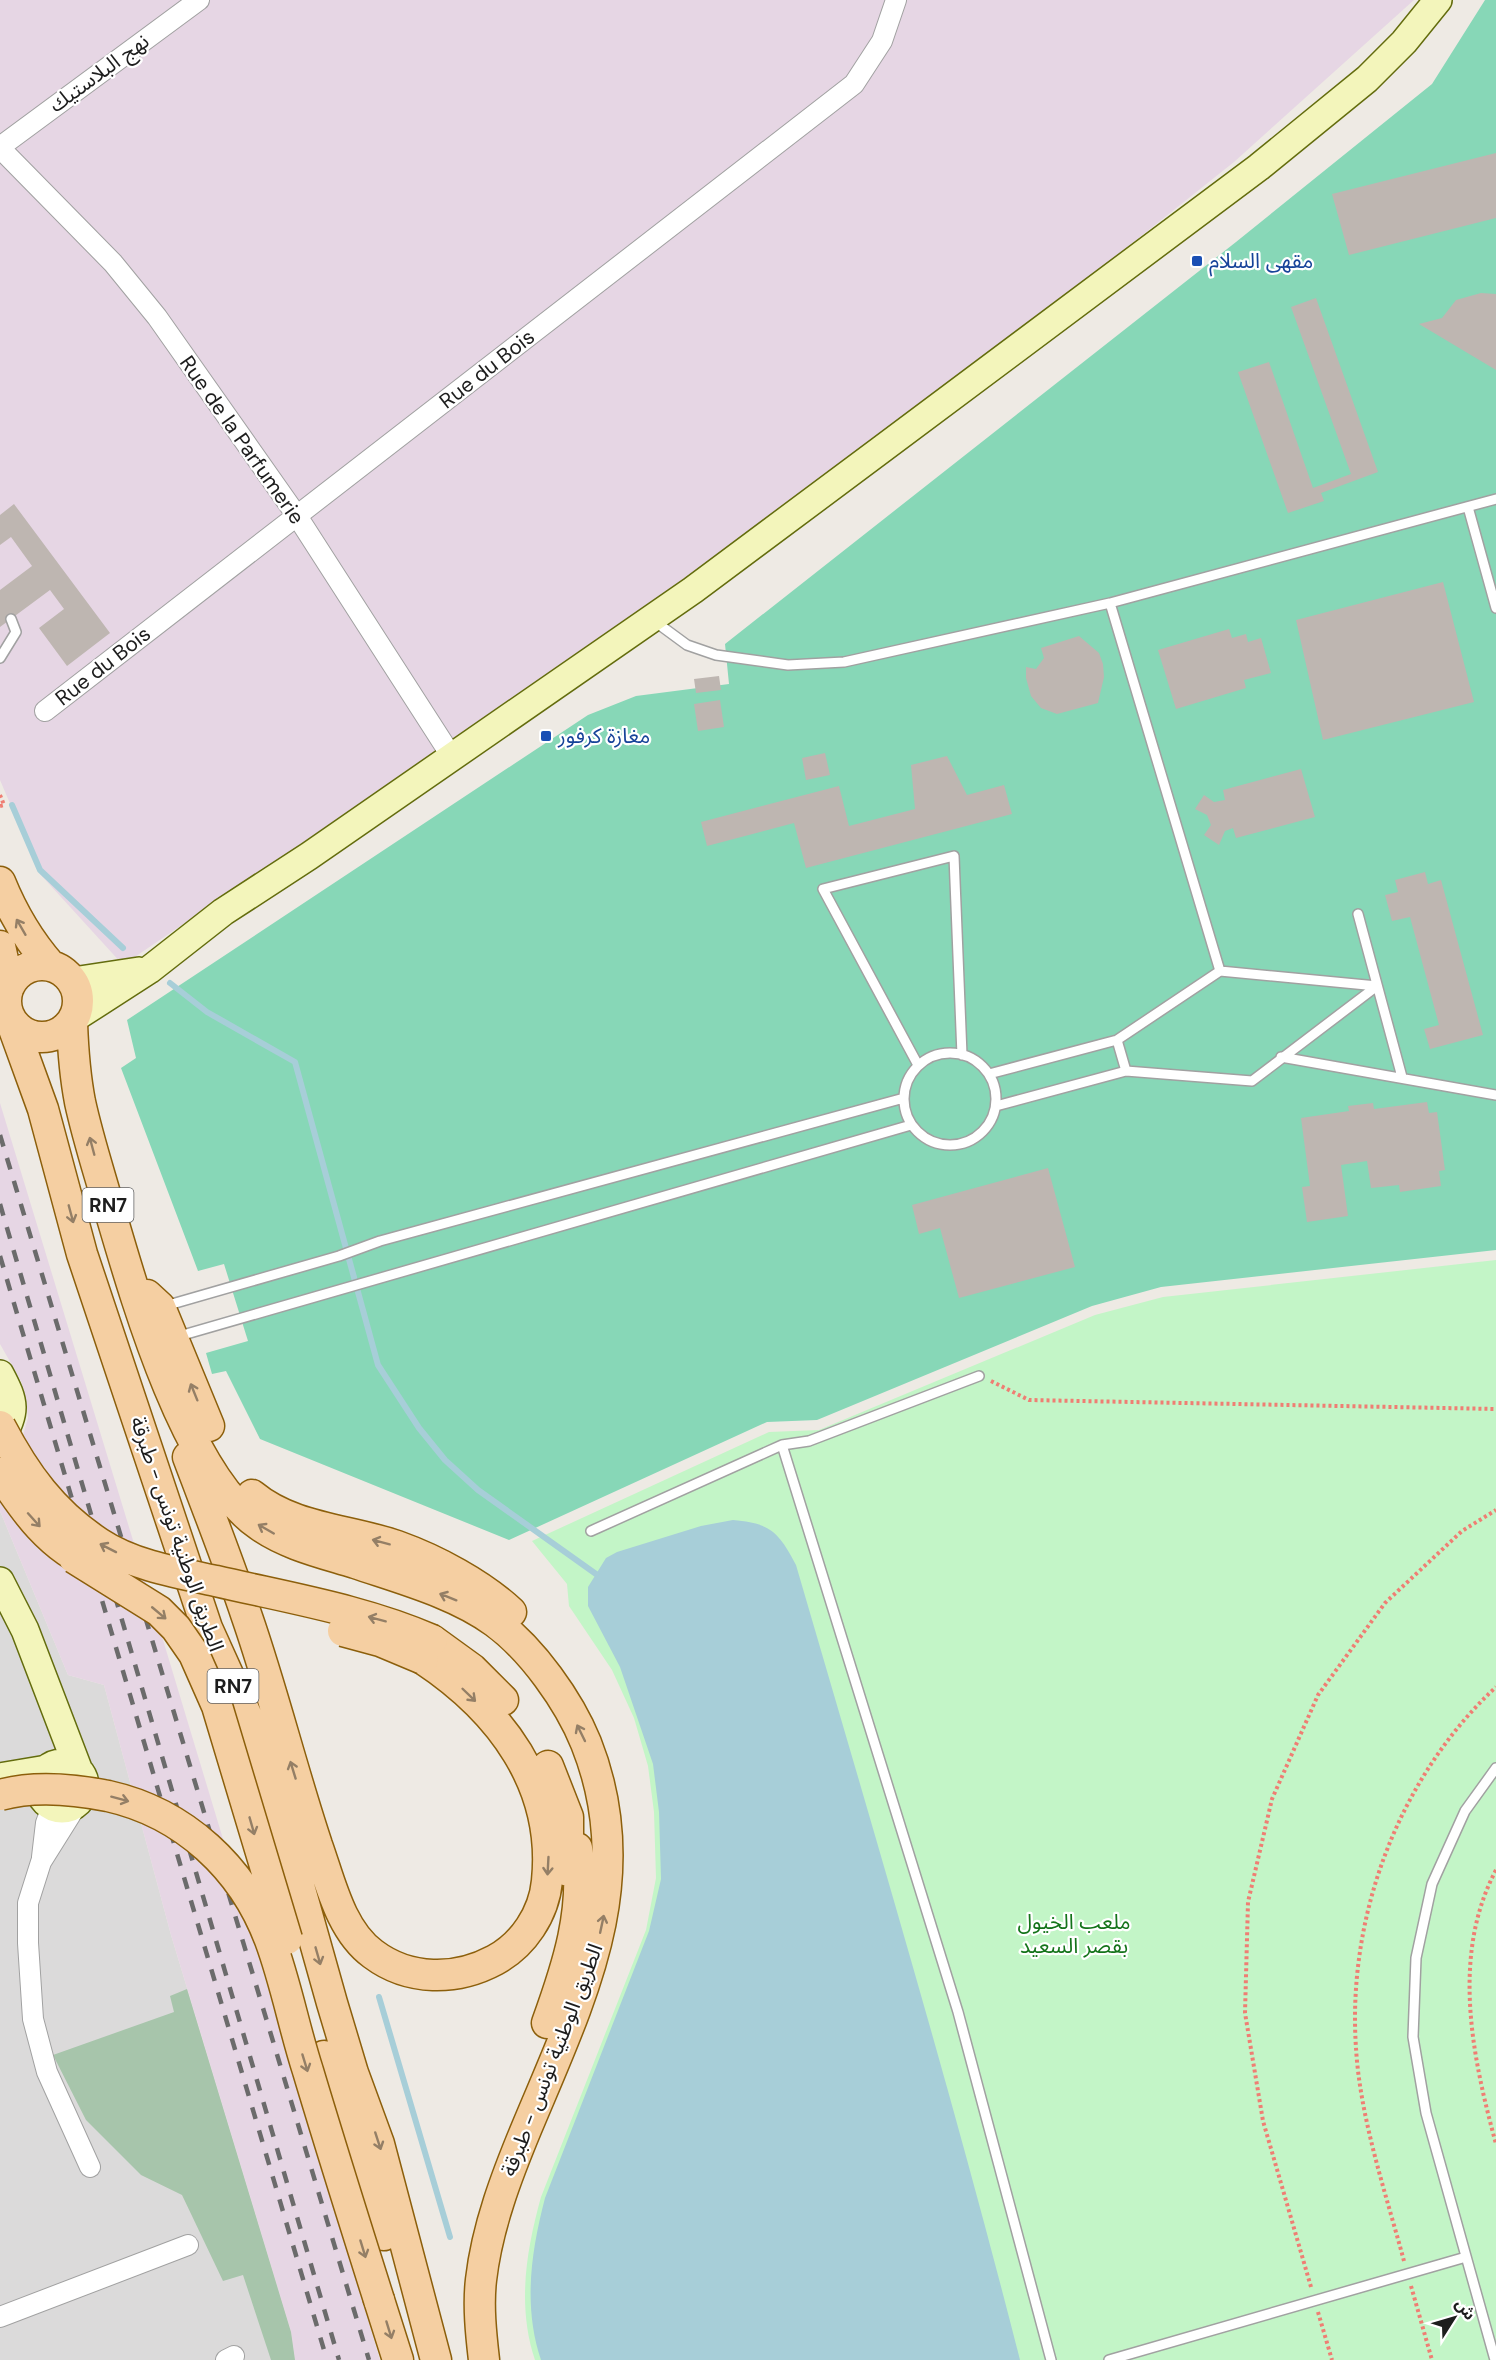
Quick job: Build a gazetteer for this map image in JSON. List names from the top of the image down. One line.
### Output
{"streets":{"main road":["RN7","الطريق الوطنية تونس - طبرقة"],"street":["نهج البلاستيك","Rue du Bois","Rue de la Parfumerie"]},"crossings":[["نهج البلاستيك","Rue de la Parfumerie"],["Rue du Bois","Rue de la Parfumerie"],["RN7","الطريق الوطنية تونس - طبرقة"]],"parks":["ملعب الخيول بقصر السعيد"],"places":{"transit":["مقهى السلام","مغازة كرفور"]},"north":"top right"}
